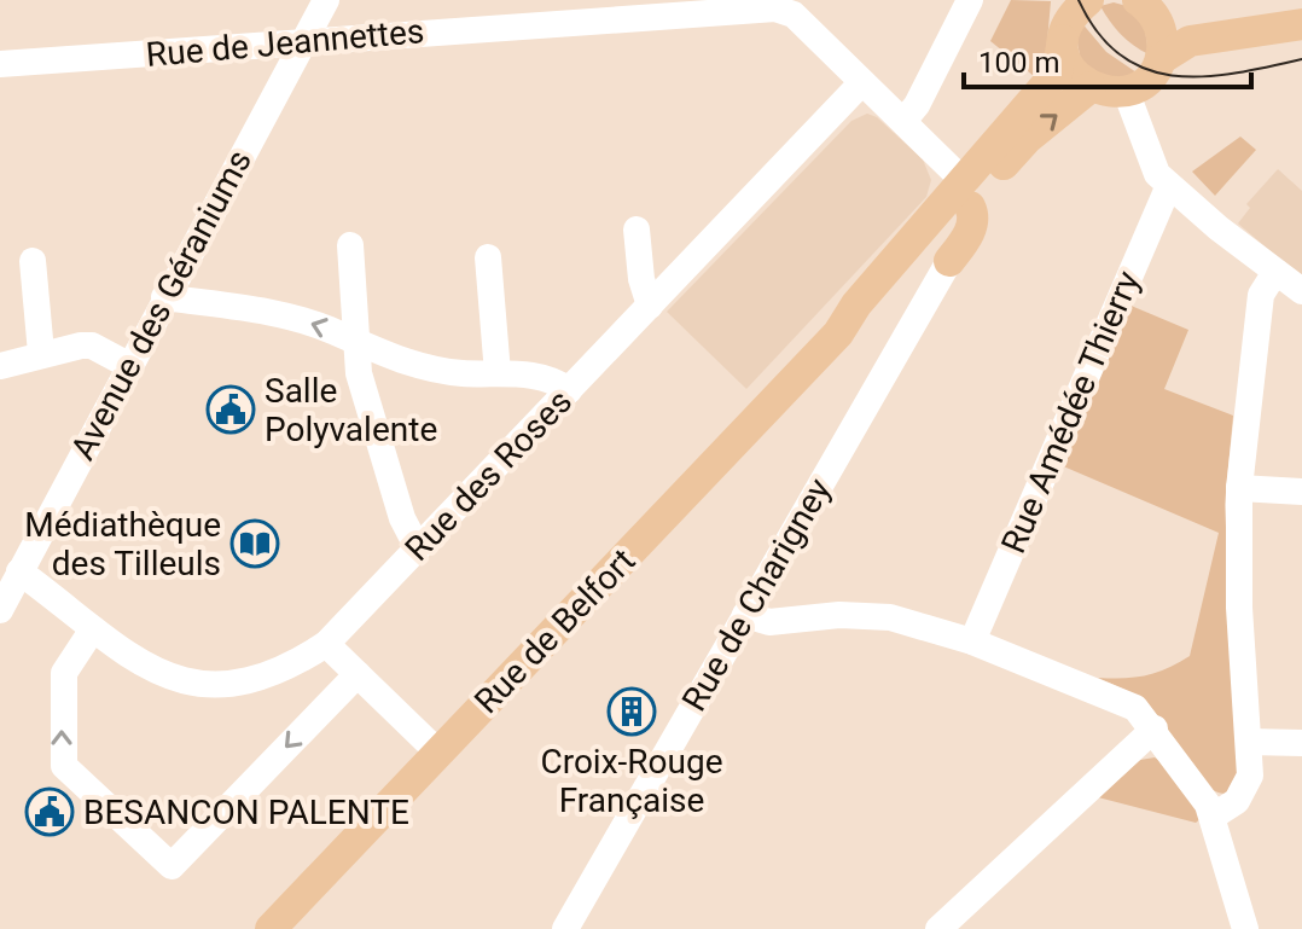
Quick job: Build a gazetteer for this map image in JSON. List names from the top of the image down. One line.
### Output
{"streets":{"main road":["Rue de Belfort"],"street":["Rue de Jeannettes","Avenue des Géraniums","Rue Amédée Thierry","Rue des Roses","Rue de Charigney"]},"crossings":[["Rue de Jeannettes","Avenue des Géraniums"],["Rue de Jeannettes","Rue des Roses"],["Rue de Jeannettes","Rue de Belfort"],["Avenue des Géraniums","Rue des Roses"],["Rue de Charigney","Rue de Belfort"]],"places":{"public building":["Salle Polyvalente","BESANCON PALENTE"],"library":["Médiathèque des Tilleuls"],"building":["Croix-Rouge Française"]},"scale_bar":"100 m"}
